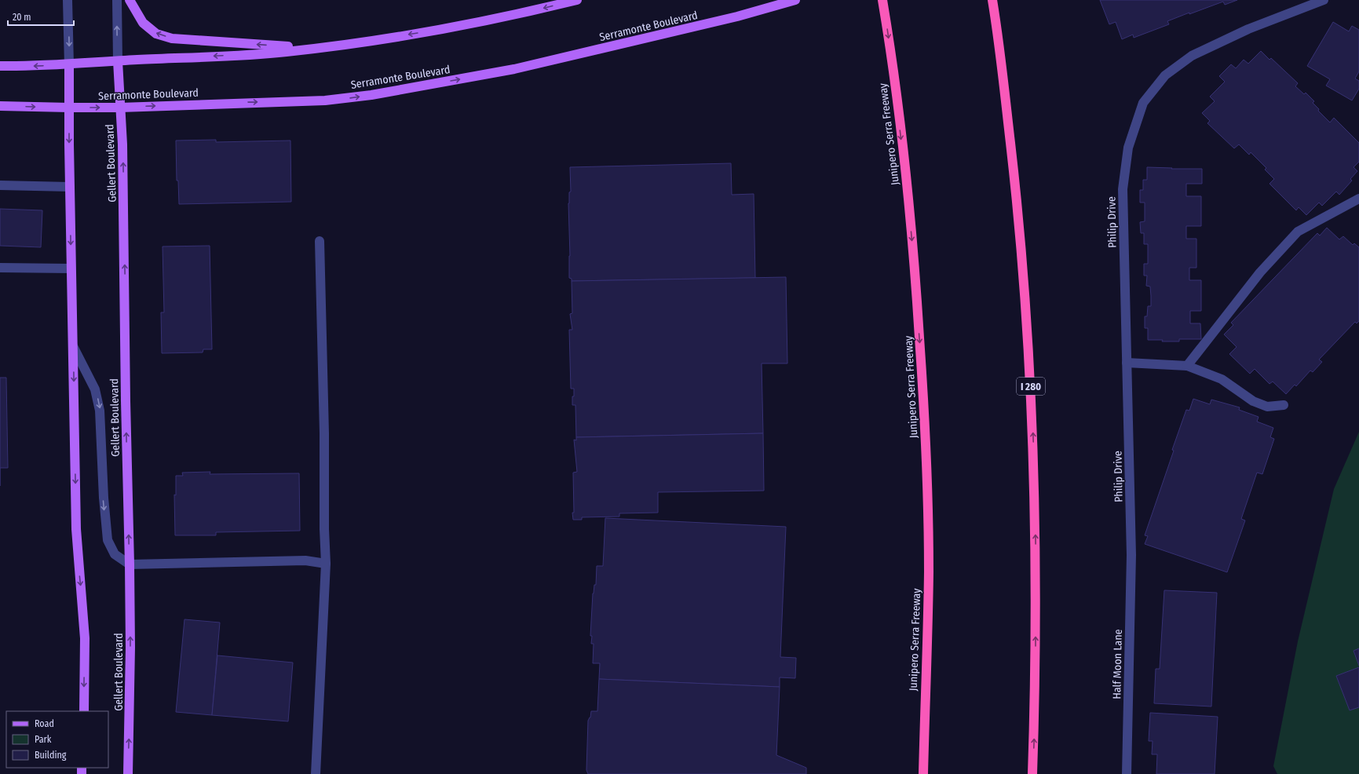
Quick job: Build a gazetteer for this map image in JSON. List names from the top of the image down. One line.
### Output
{"streets":{"highway":["Junipero Serra Freeway","I 280"],"main road":["Serramonte Boulevard","Gellert Boulevard"],"street":["Philip Drive","Half Moon Lane"]},"crossings":[["Serramonte Boulevard","Gellert Boulevard"],["Philip Drive","Half Moon Lane"]],"one_way":["Junipero Serra Freeway"],"legend":["Road","Park","Building"],"scale_bar":"20 m"}
